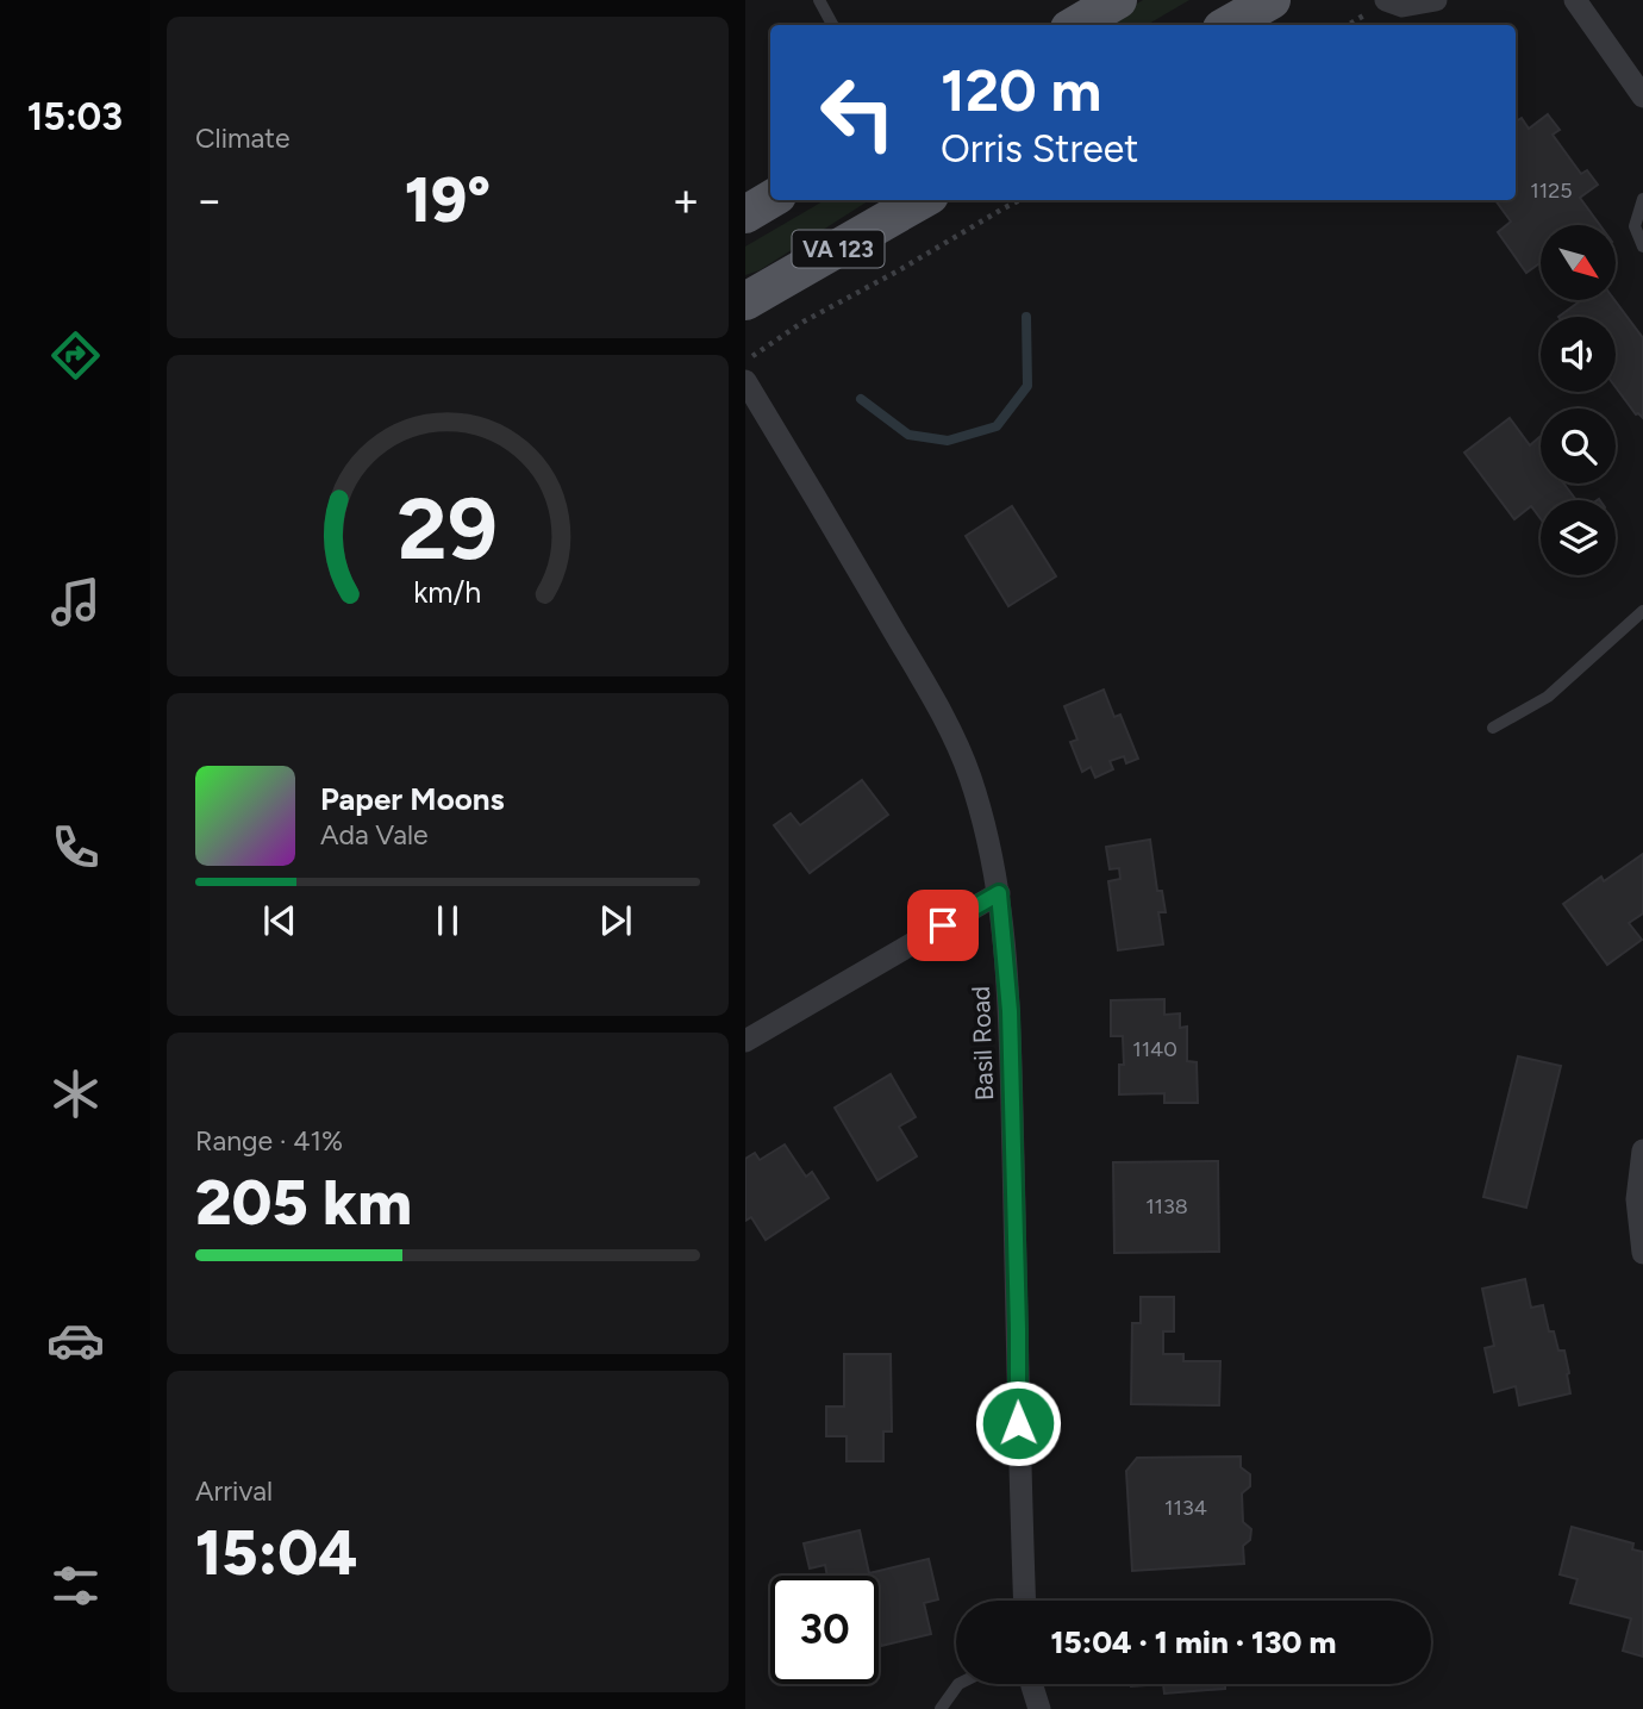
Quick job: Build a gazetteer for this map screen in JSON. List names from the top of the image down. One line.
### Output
{"streets":{"main road":["VA 123"],"street":["Basil Road"]},"house_numbers":["1125","1140","1138","1134"],"north":"bottom right","page":{"tabs":"15:03","tile":["Climate",["Range · 41%","205 km"],["Arrival","15:04"]],"turn":["120 m","Orris Street"],"heat":["−","19°","+"],"song":["Paper Moons","Ada Vale"],"limit":"30","trip":"15:04 · 1 min · 130 m","gauge":["29","km/h"]}}
